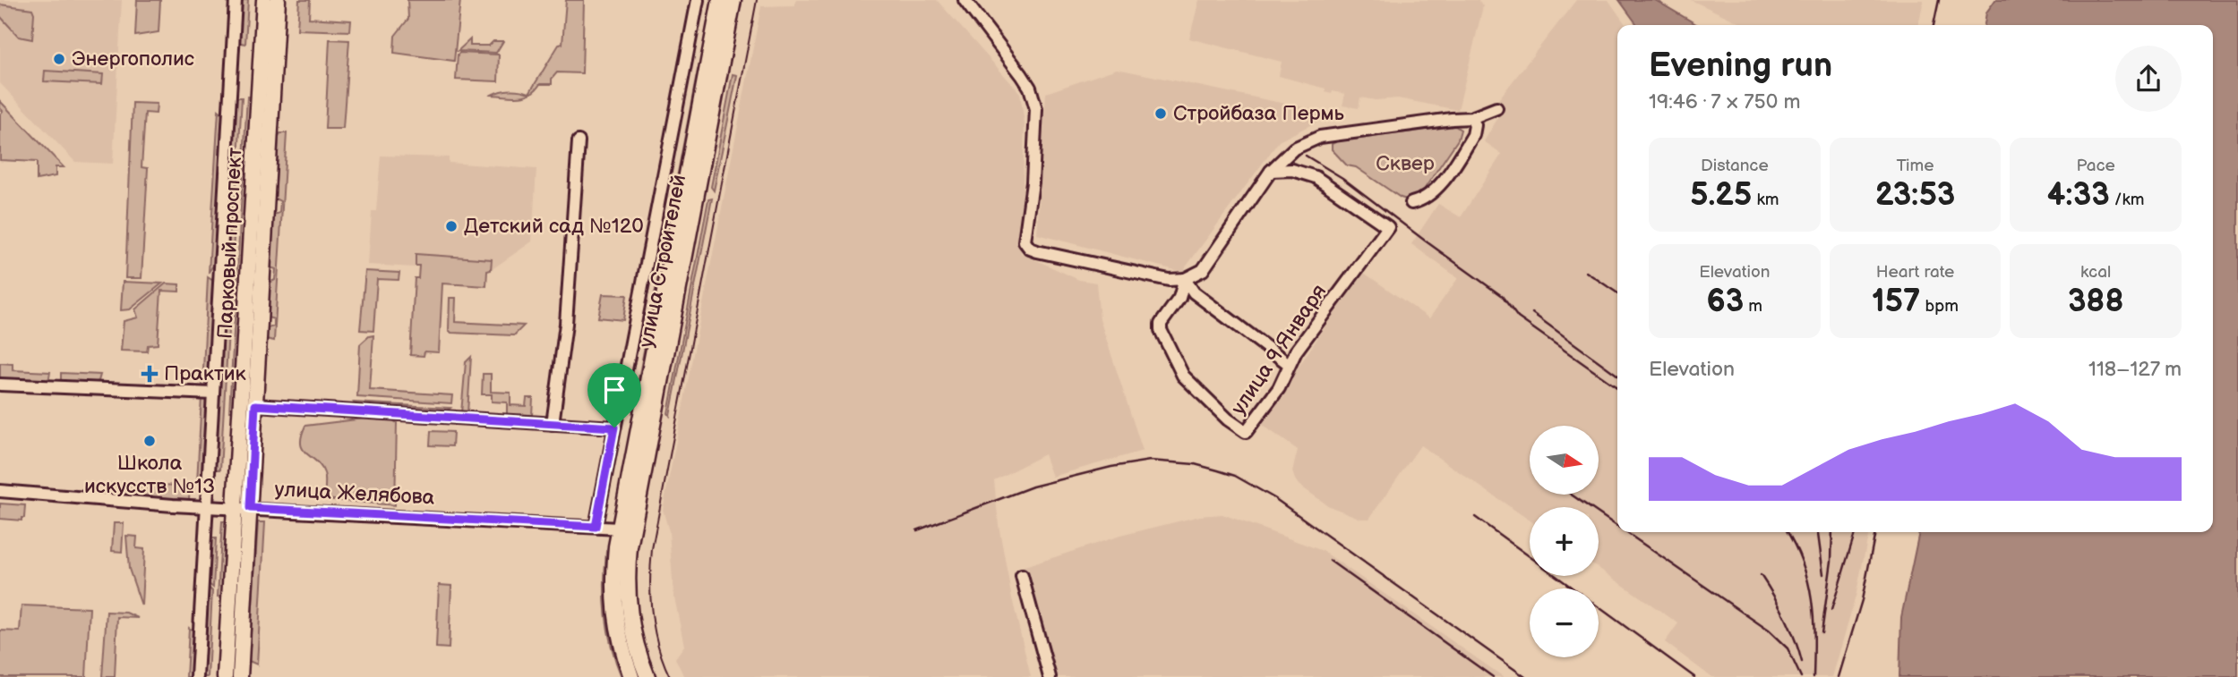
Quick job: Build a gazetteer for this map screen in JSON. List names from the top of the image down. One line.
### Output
{"streets":{"main road":["Парковый проспект","улица Строителей"],"street":["улица 9 Января","улица Желябова"]},"crossings":[["Парковый проспект","улица Желябова"],["улица Строителей","улица Желябова"]],"parks":["Сквер"],"places":{"other":["Энергополис","Стройбаза Пермь","Детский сад №120","Школа искусств №13"],"health":["Практик"]},"north":"right","page":{"heading":["Evening run","19:46 · 7 × 750 m"],"stats":[["Distance","5.25 km"],["Time","23:53"],["Pace","4:33 /km"],["Elevation","63 m"],["Heart rate","157 bpm"],["kcal","388"]],"chart":["Elevation","118–127 m"],"map_buttons":["+","−"]}}
